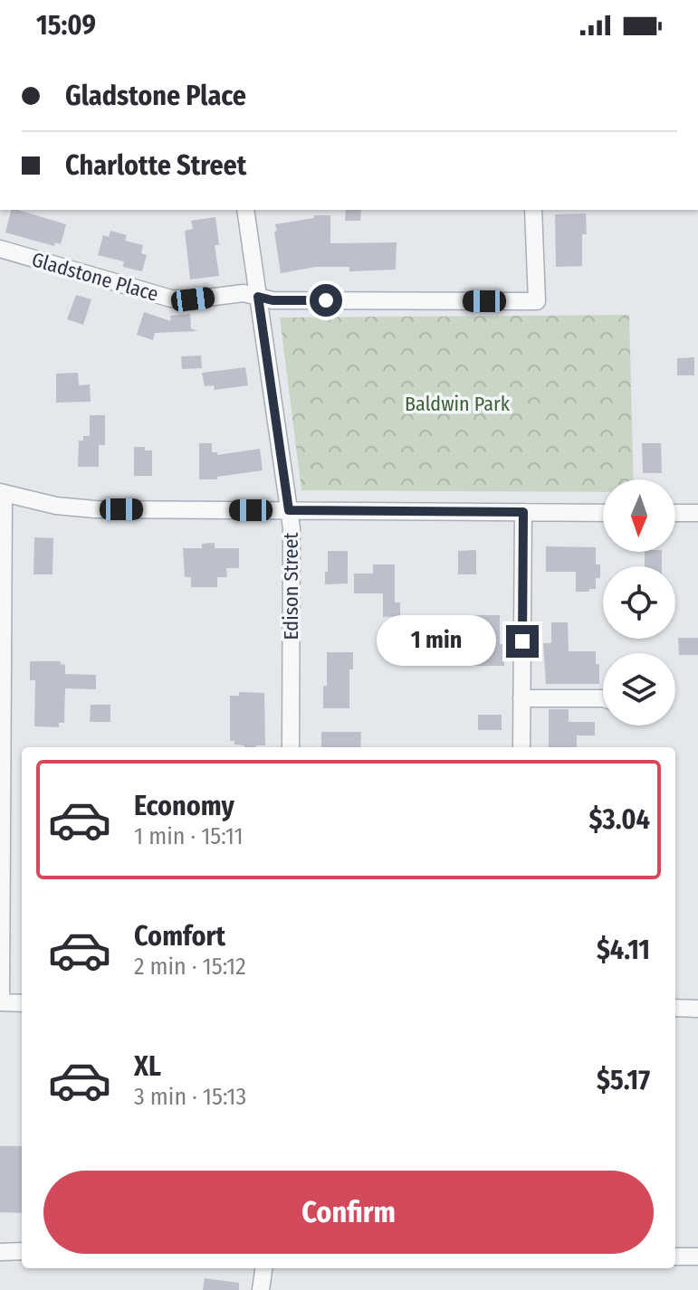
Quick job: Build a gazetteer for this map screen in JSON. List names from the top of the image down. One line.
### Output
{"streets":{"street":["Gladstone Place","Edison Street"]},"crossings":[["Gladstone Place","Edison Street"]],"parks":["Baldwin Park"],"north":"bottom","page":{"status":"15:09","banner":["Gladstone Place","Charlotte Street"],"bubble":"1 min","list":[{"name":"Economy","note":"1 min · 15:11","value":"$3.04"},{"name":"Comfort","note":"2 min · 15:12","value":"$4.11"},{"name":"XL","note":"3 min · 15:13","value":"$5.17"}],"buttons":"Confirm"}}
